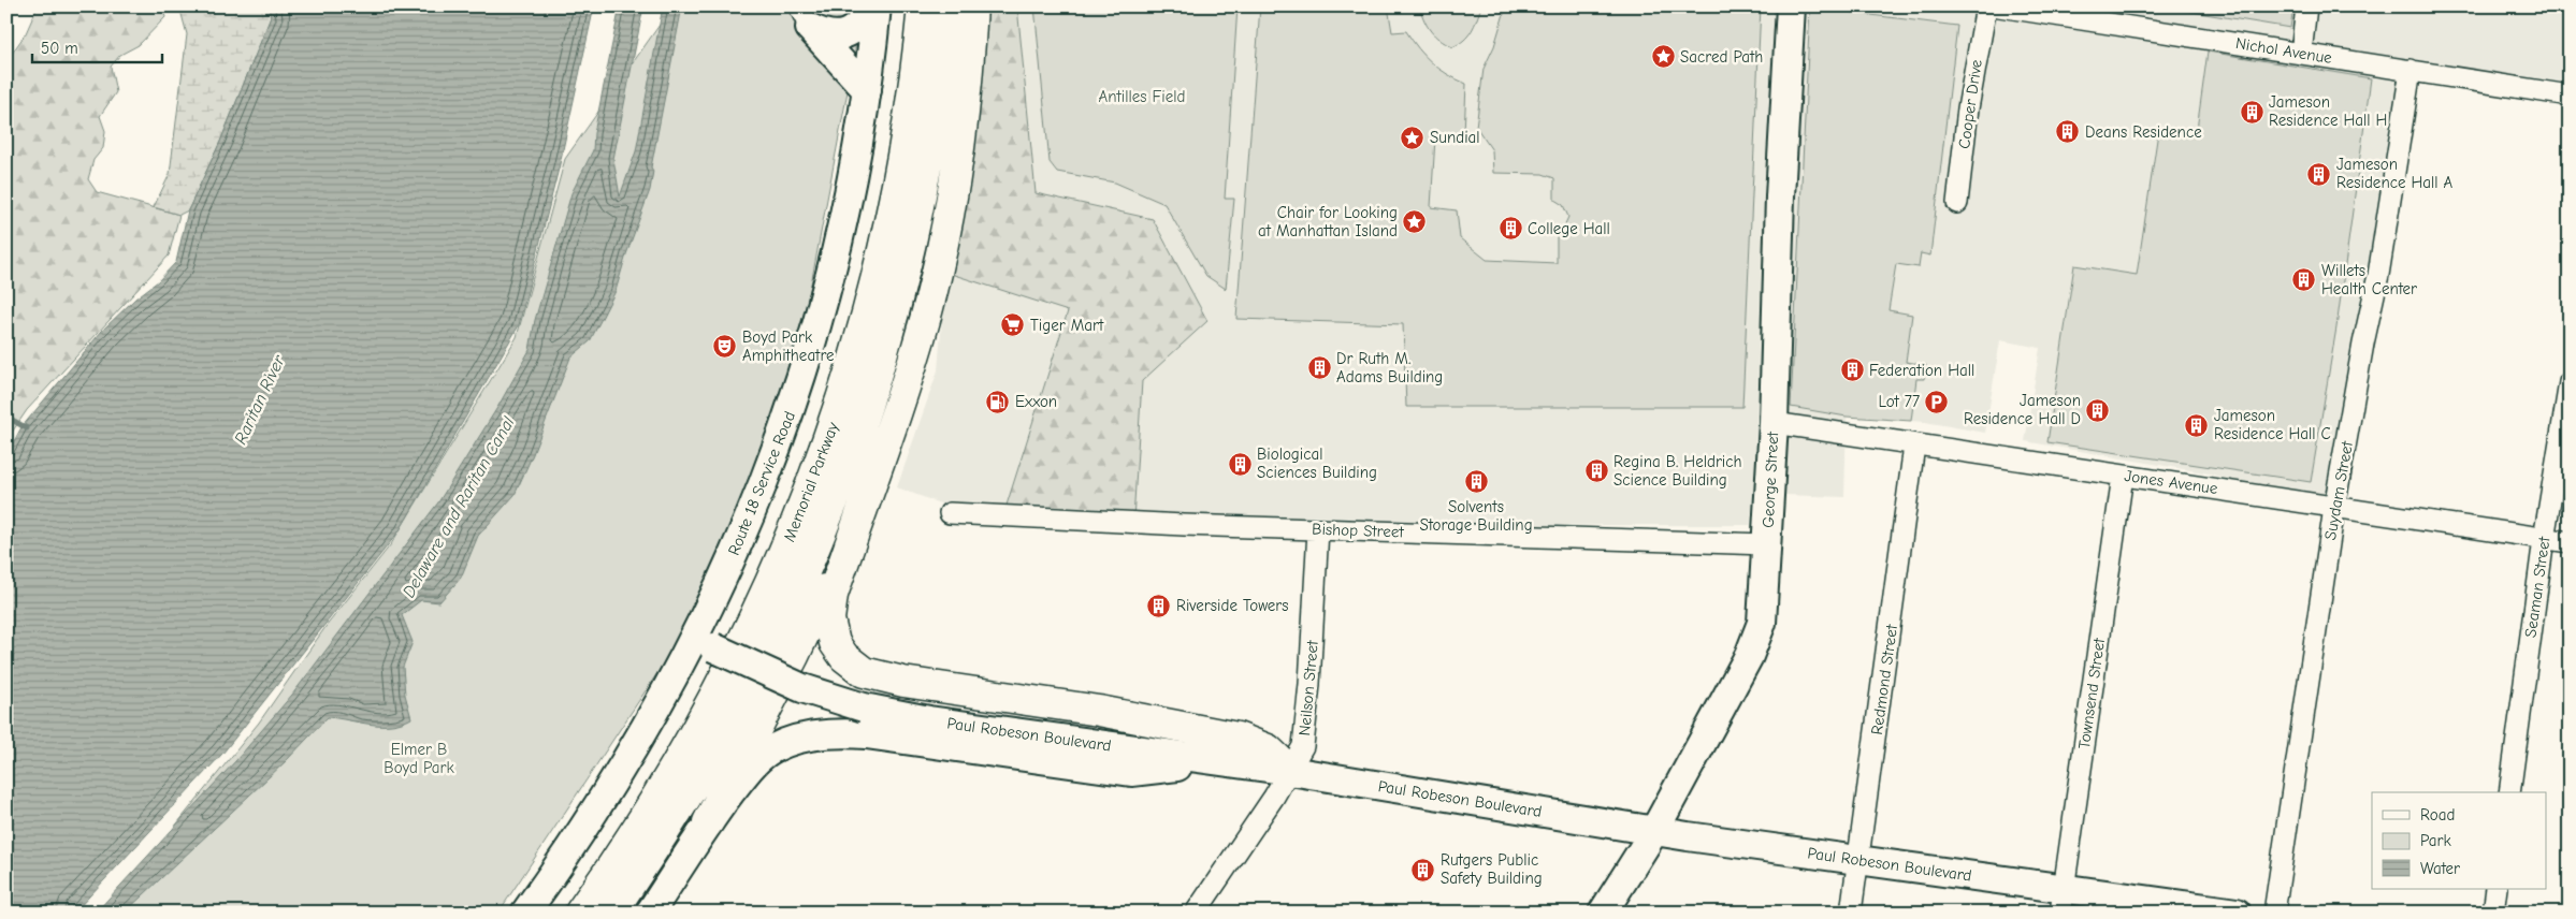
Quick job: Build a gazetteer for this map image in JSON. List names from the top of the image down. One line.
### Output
{"streets":{"highway":["Memorial Parkway"],"street":["Nichol Avenue","Cooper Drive","George Street","Jones Avenue","Route 18 Service Road","Suydam Street","Bishop Street","Seaman Street","Redmond Street","Neilson Street","Townsend Street","Paul Robeson Boulevard"]},"crossings":[["Nichol Avenue","Suydam Street"],["George Street","Jones Avenue"],["George Street","Bishop Street"],["George Street","Paul Robeson Boulevard"],["Jones Avenue","Suydam Street"],["Jones Avenue","Seaman Street"],["Jones Avenue","Redmond Street"],["Jones Avenue","Townsend Street"],["Route 18 Service Road","Paul Robeson Boulevard"],["Bishop Street","Neilson Street"],["Redmond Street","Paul Robeson Boulevard"],["Neilson Street","Paul Robeson Boulevard"],["Townsend Street","Paul Robeson Boulevard"]],"water":["Raritan River","Delaware and Raritan Canal"],"parks":["Antilles Field","Elmer B Boyd Park"],"places":{"place":["Sacred Path","Sundial","Chair for Looking at Manhattan Island"],"building":["Jameson Residence Hall H","Deans Residence","Jameson Residence Hall A","College Hall","Willets Health Center","Dr Ruth M. Adams Building","Federation Hall","Jameson Residence Hall D","Jameson Residence Hall C","Biological Sciences Building","Regina B. Heldrich Science Building","Solvents Storage Building","Riverside Towers","Rutgers Public Safety Building"],"supermarket":["Tiger Mart"],"theatre":["Boyd Park Amphitheatre"],"fuel station":["Exxon"],"parking":["Lot 77"]},"legend":["Road","Park","Water"],"scale_bar":"50 m"}
